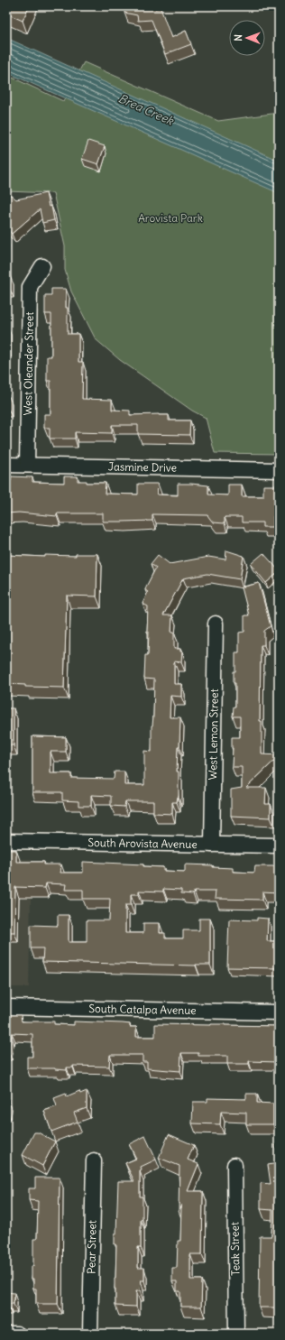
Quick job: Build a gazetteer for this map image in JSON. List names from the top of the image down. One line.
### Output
{"streets":{"street":["West Oleander Street","Jasmine Drive","West Lemon Street","South Arovista Avenue","South Catalpa Avenue","Pear Street","Teak Street"]},"crossings":[["West Oleander Street","Jasmine Drive"],["West Lemon Street","South Arovista Avenue"]],"water":["Brea Creek"],"parks":["Arovista Park"],"north":"left"}
